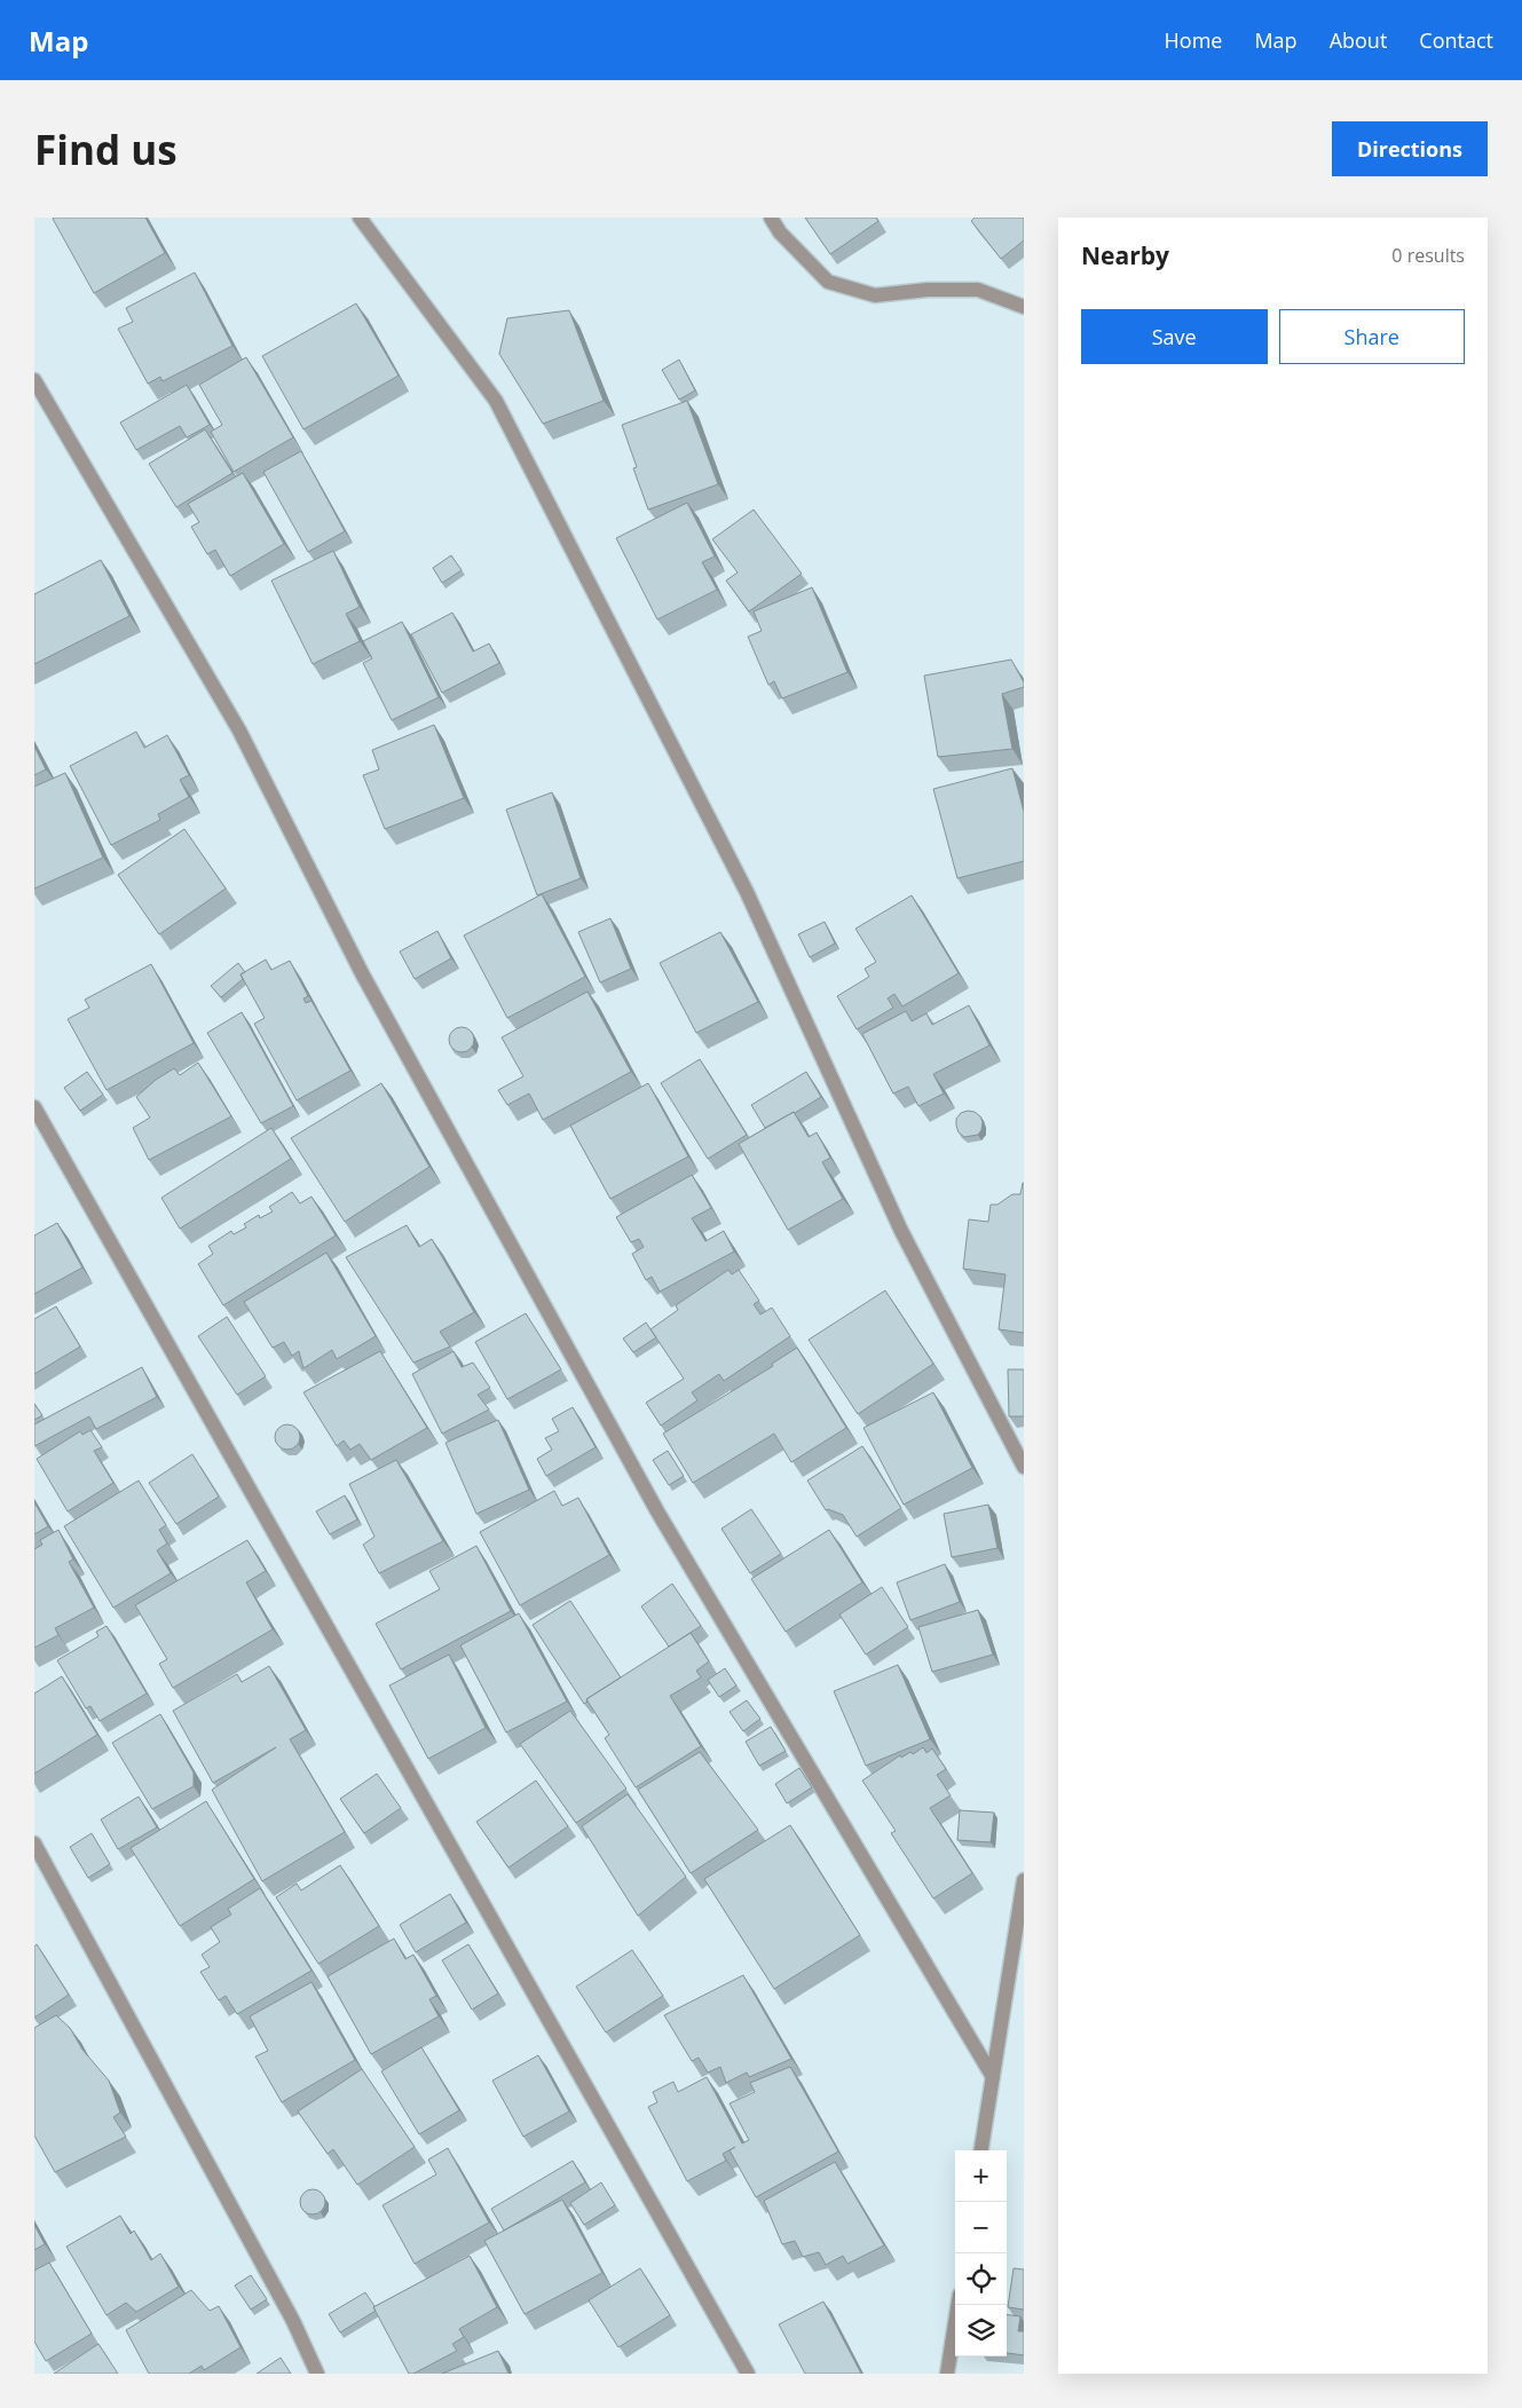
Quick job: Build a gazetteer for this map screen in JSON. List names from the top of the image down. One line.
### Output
{"page":{"header":"Map","nav":["Home","Map","About","Contact"],"buttons":["Directions",["Save","Share"]],"title":"Find us","heading":["Nearby","0 results"],"map_buttons":["+","−"]}}
